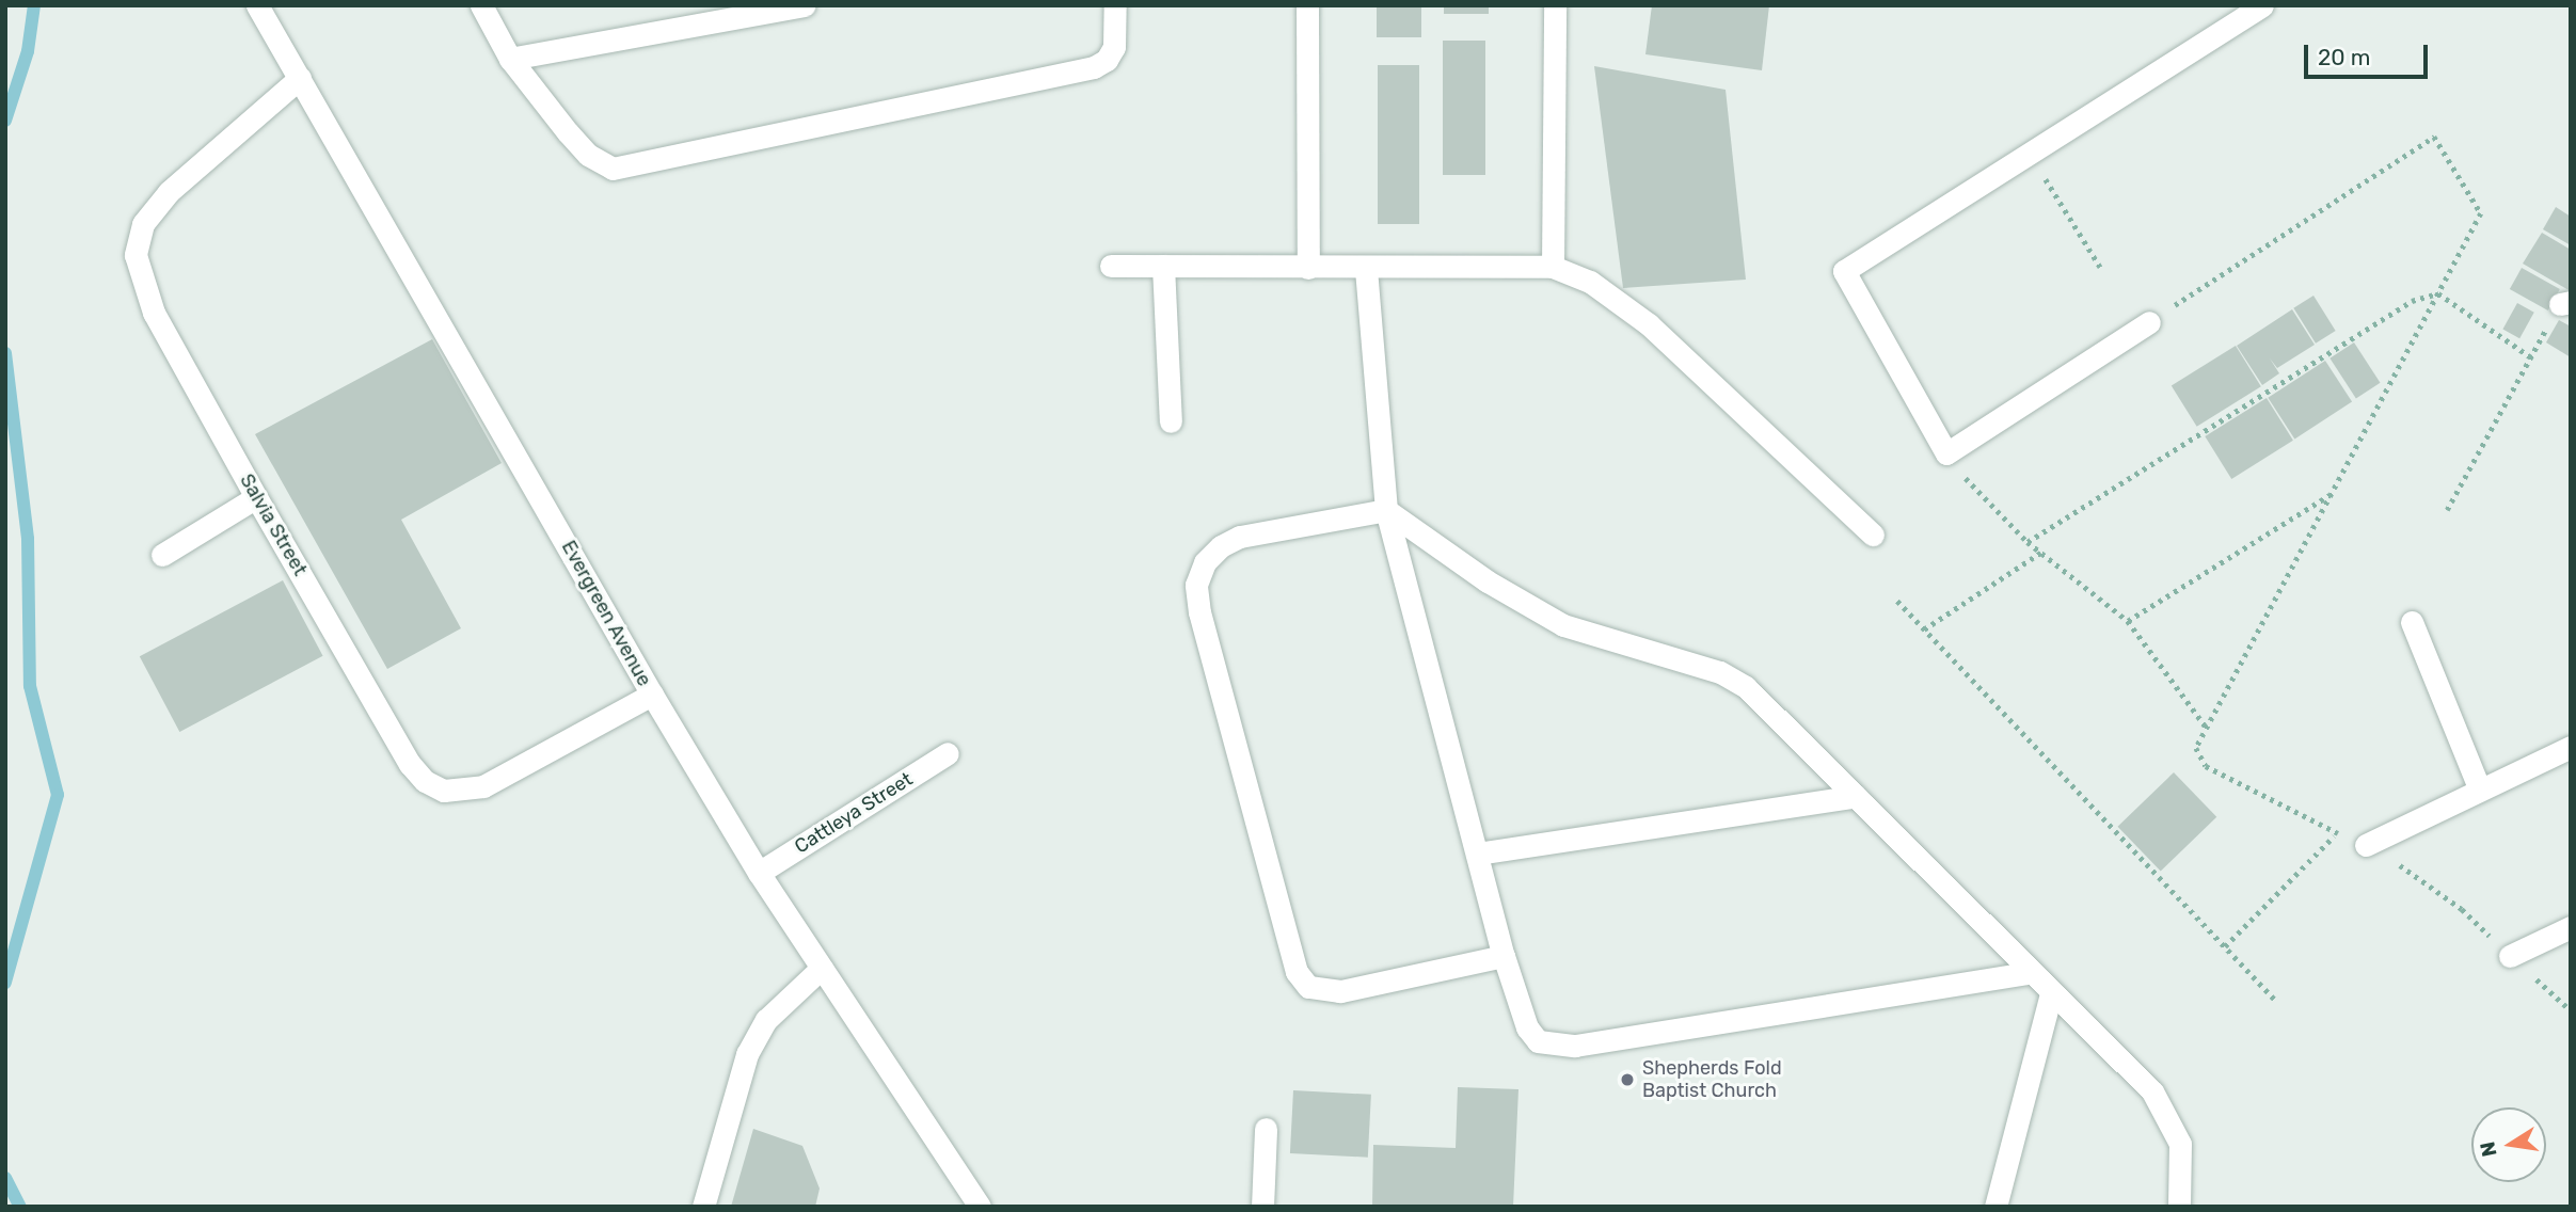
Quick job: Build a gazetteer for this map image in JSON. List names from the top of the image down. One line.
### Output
{"streets":{"street":["Salvia Street","Evergreen Avenue","Cattleya Street"]},"crossings":[["Salvia Street","Evergreen Avenue"],["Evergreen Avenue","Cattleya Street"]],"places":["Shepherds Fold Baptist Church"],"scale_bar":"20 m","north":"left"}
